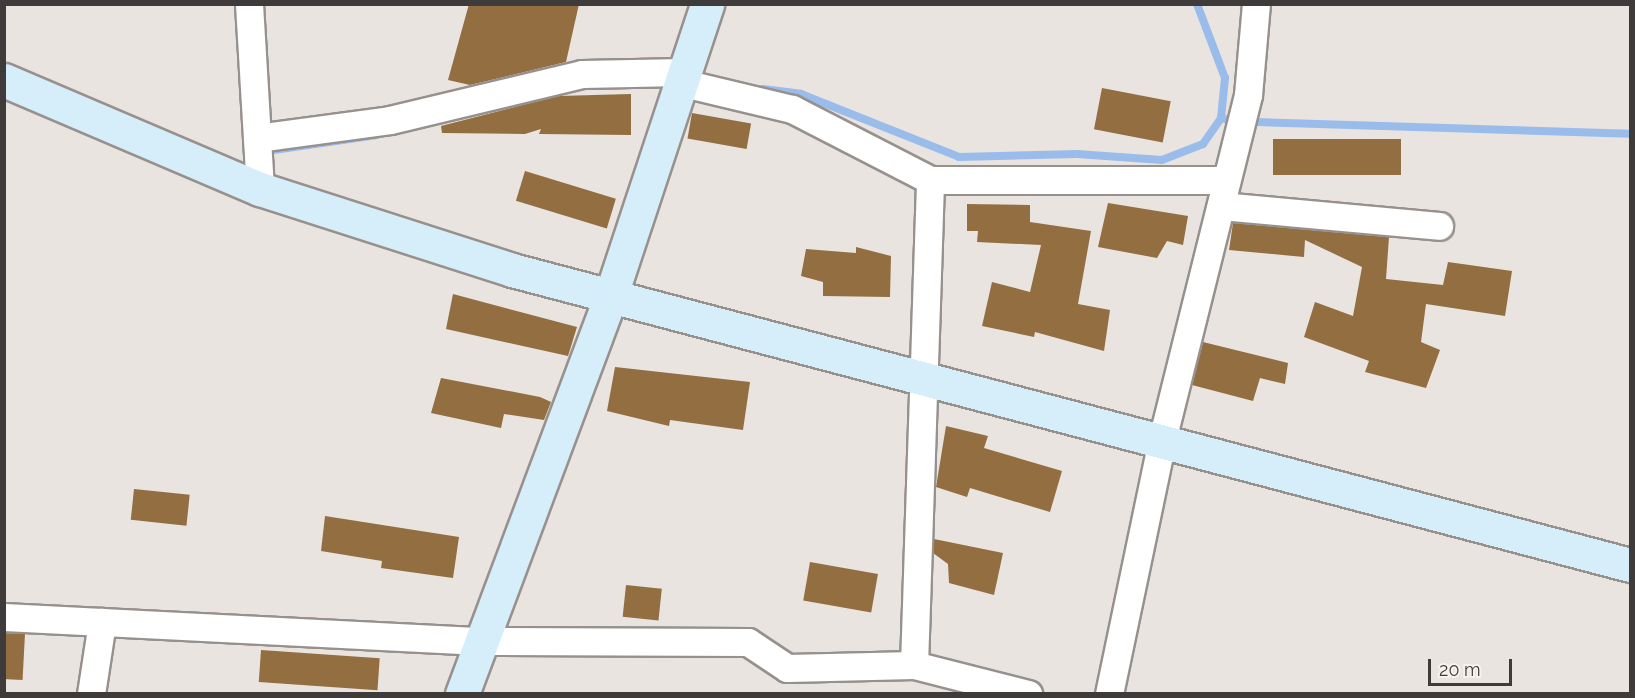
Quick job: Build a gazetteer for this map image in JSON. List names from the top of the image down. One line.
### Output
{"scale_bar":"20 m"}
